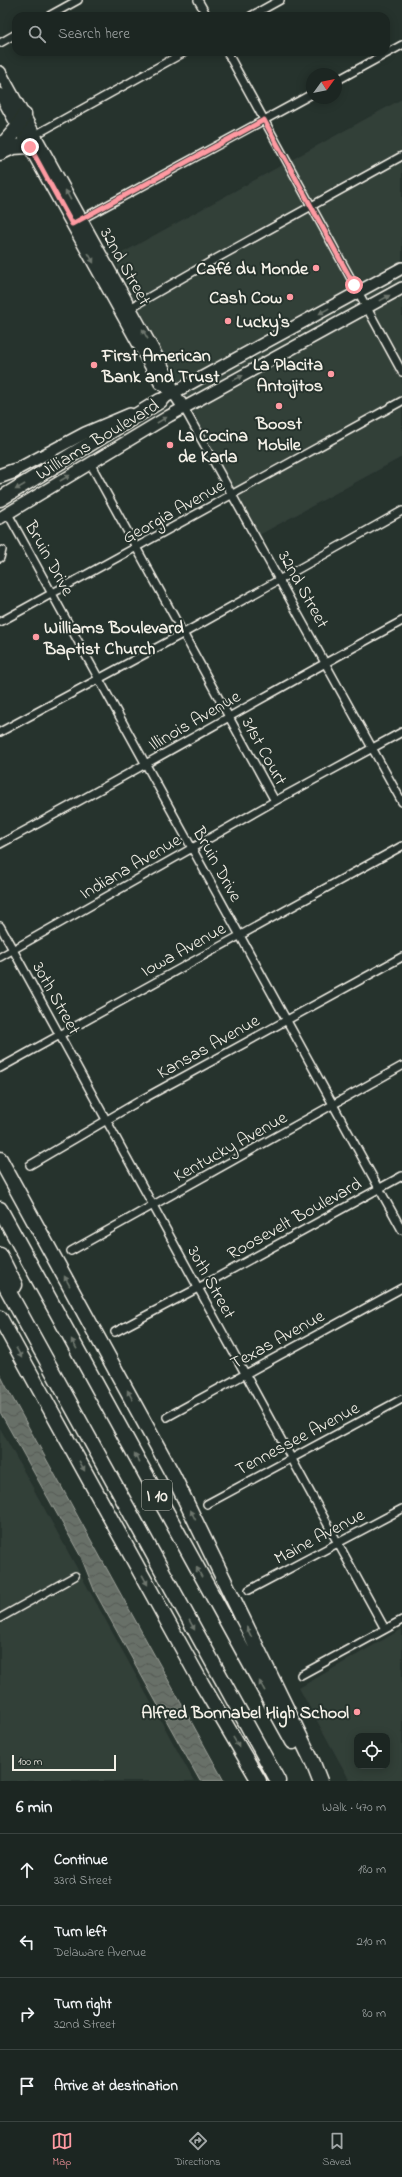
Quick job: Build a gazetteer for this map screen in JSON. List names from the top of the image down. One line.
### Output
{"streets":{"highway":["I 10"],"main road":["32nd Street","Williams Boulevard"],"street":["Georgia Avenue","Bruin Drive","Illinois Avenue","31st Court","Indiana Avenue","Iowa Avenue","30th Street","Kansas Avenue","Kentucky Avenue","Roosevelt Boulevard","Texas Avenue","Tennessee Avenue","Maine Avenue"]},"crossings":[["32nd Street","Williams Boulevard"],["32nd Street","Georgia Avenue"],["32nd Street","Illinois Avenue"],["32nd Street","Indiana Avenue"],["Williams Boulevard","Bruin Drive"],["Williams Boulevard","31st Court"],["Georgia Avenue","Bruin Drive"],["Georgia Avenue","31st Court"],["Bruin Drive","Illinois Avenue"],["Bruin Drive","Indiana Avenue"],["Bruin Drive","Iowa Avenue"],["Bruin Drive","Kansas Avenue"],["Bruin Drive","Kentucky Avenue"],["Bruin Drive","Roosevelt Boulevard"],["Illinois Avenue","31st Court"],["31st Court","Indiana Avenue"],["Indiana Avenue","30th Street"],["Iowa Avenue","30th Street"],["30th Street","Kansas Avenue"],["30th Street","Kentucky Avenue"],["30th Street","Roosevelt Boulevard"],["30th Street","Texas Avenue"],["30th Street","Tennessee Avenue"],["30th Street","Maine Avenue"]],"places":["Café du Monde","Cash Cow","Lucky's","First American Bank and Trust","La Placita Antojitos","Boost Mobile","La Cocina de Karla","Williams Boulevard Baptist Church","Alfred Bonnabel High School"],"scale_bar":"100 m","north":"top right","page":{"search":"Search here","scale":"100 m","heading":["6 min","Walk · 470 m"],"list":[["Continue","33rd Street","180 m"],["Turn left","Delaware Avenue","210 m"],["Turn right","32nd Street","80 m"],"Arrive at destination"],"nav":["Map","Directions","Saved"]}}
